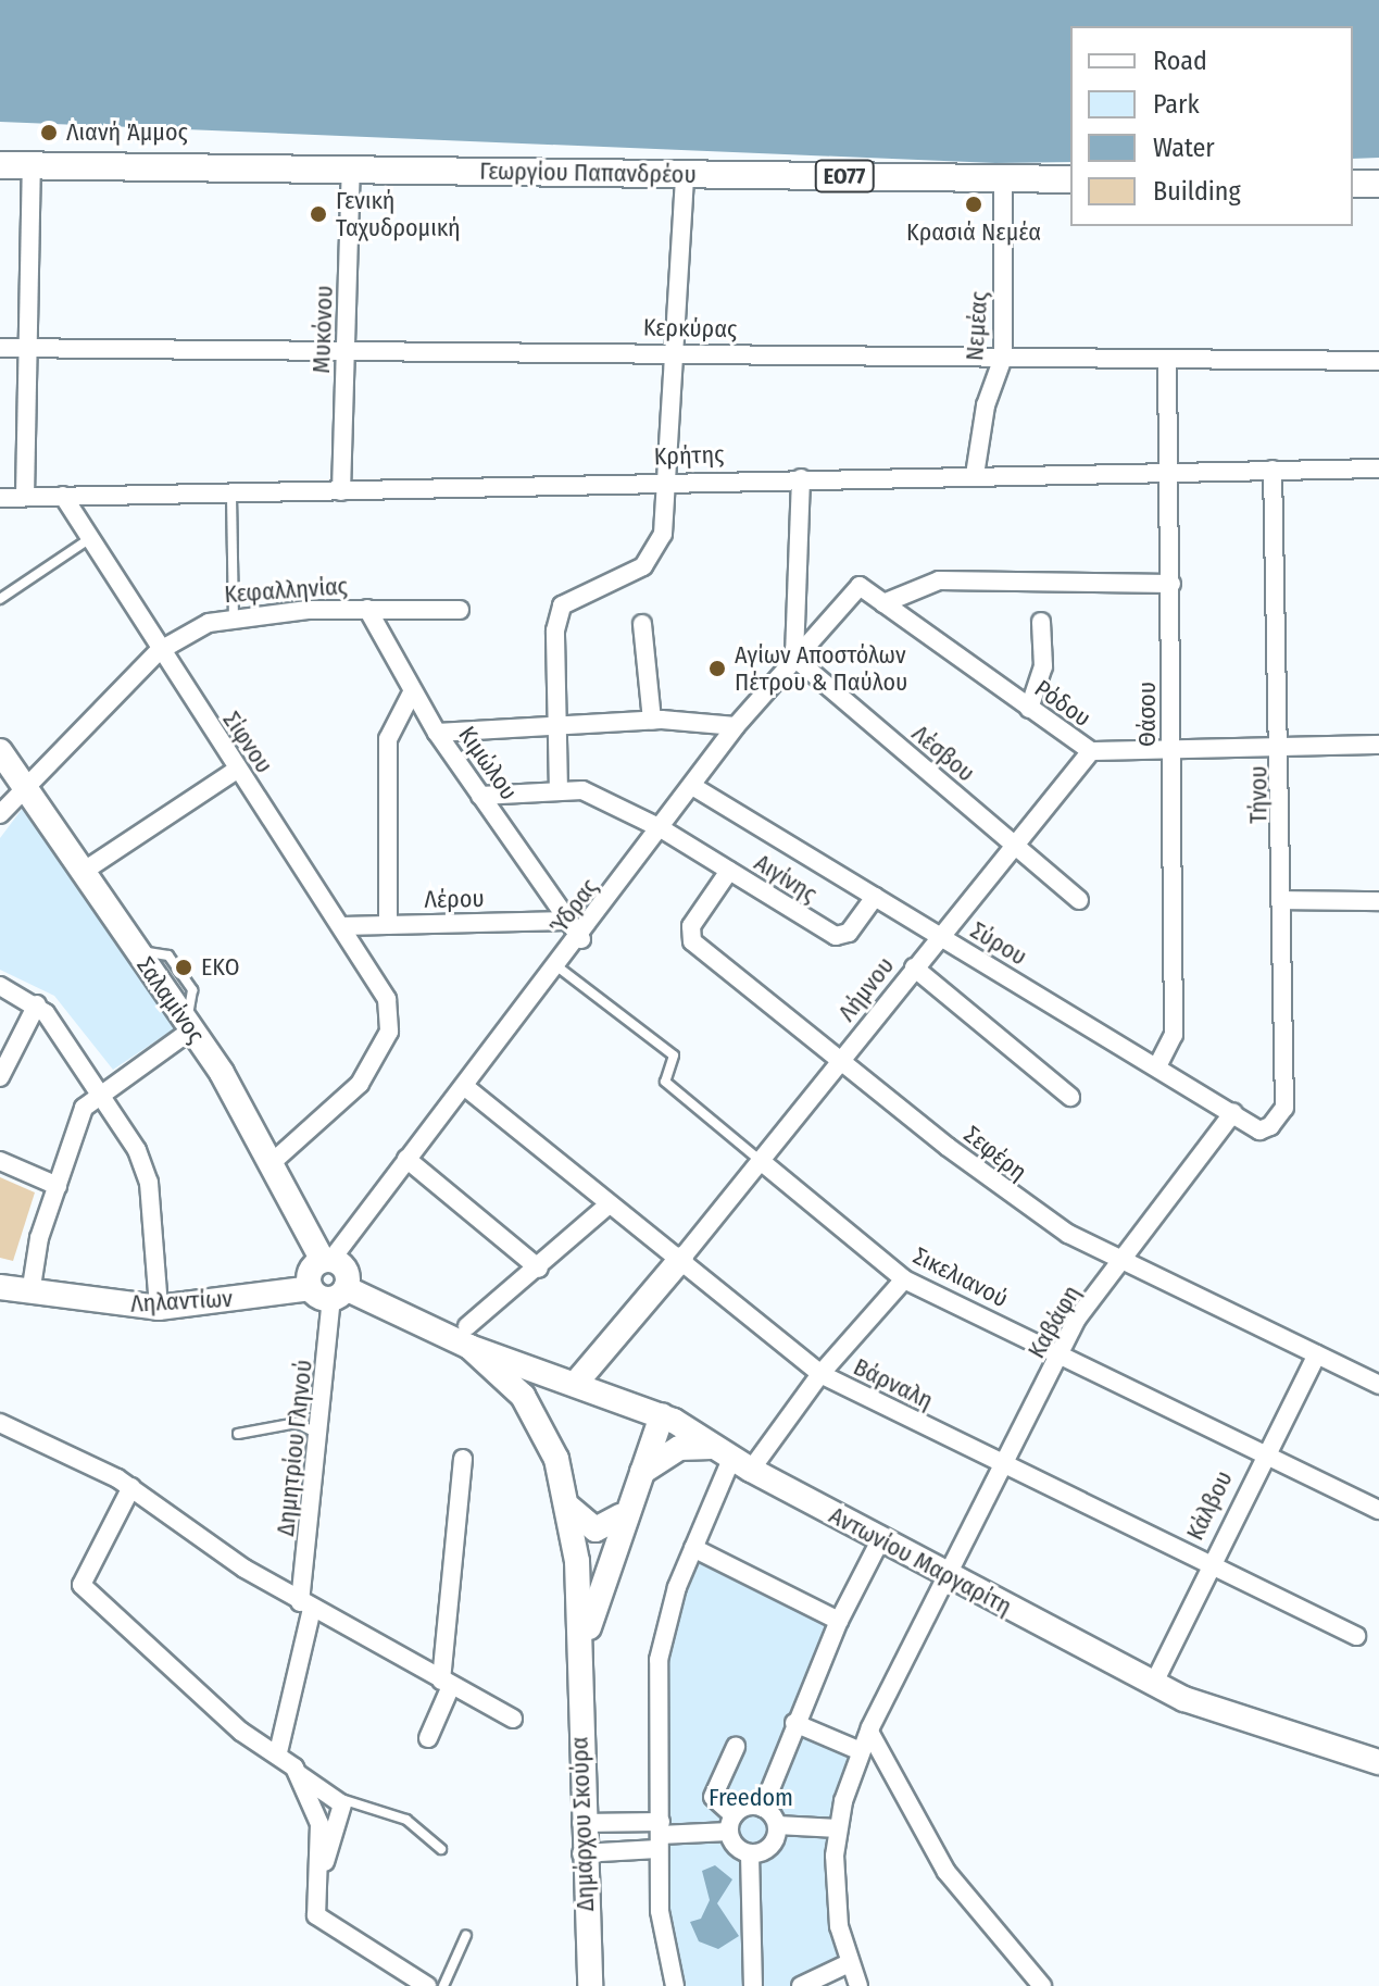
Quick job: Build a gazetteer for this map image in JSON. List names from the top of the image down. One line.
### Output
{"streets":{"main road":["Γεωργίου Παπανδρέου","ΕΟ77","Σαλαμίνος","Ληλαντίων","Αντωνίου Μαργαρίτη","Δημάρχου Σκούρα"],"street":["Νεμέας","Κερκύρας","Μυκόνου","Κρήτης","Κεφαλληνίας","Ρόδου","Θάσου","Σίφνου","Λέσβου","Κιμώλου","Τήνου","Αιγίνης","Λέρου","Ύδρας","Σύρου","Λήμνου","Σεφέρη","Σικελιανού","Καβάφη","Βάρναλη","Δημητρίου Γληνού","Κάλβου"]},"crossings":[["Γεωργίου Παπανδρέου","Νεμέας"],["Γεωργίου Παπανδρέου","Μυκόνου"],["Νεμέας","Κερκύρας"],["Νεμέας","Κρήτης"],["Κερκύρας","Μυκόνου"],["Κερκύρας","Θάσου"],["Μυκόνου","Κρήτης"],["Κρήτης","Θάσου"],["Κρήτης","Σίφνου"],["Κρήτης","Τήνου"],["Κεφαλληνίας","Σίφνου"],["Κεφαλληνίας","Κιμώλου"],["Κεφαλληνίας","Σαλαμίνος"],["Ρόδου","Θάσου"],["Ρόδου","Τήνου"],["Ρόδου","Ύδρας"],["Ρόδου","Λήμνου"],["Θάσου","Σύρου"],["Σίφνου","Λέρου"],["Σίφνου","Σαλαμίνος"],["Λέσβου","Ύδρας"],["Λέσβου","Λήμνου"],["Κιμώλου","Αιγίνης"],["Κιμώλου","Λέρου"],["Κιμώλου","Ύδρας"],["Τήνου","Σύρου"],["Αιγίνης","Ύδρας"],["Αιγίνης","Σύρου"],["Αιγίνης","Σεφέρη"],["Ύδρας","Σύρου"],["Ύδρας","Σαλαμίνος"],["Ύδρας","Σικελιανού"],["Ύδρας","Βάρναλη"],["Σύρου","Λήμνου"],["Σύρου","Καβάφη"],["Λήμνου","Σεφέρη"],["Λήμνου","Σικελιανού"],["Λήμνου","Βάρναλη"],["Σαλαμίνος","Ληλαντίων"],["Σαλαμίνος","Δημητρίου Γληνού"],["Σεφέρη","Καβάφη"],["Σεφέρη","Κάλβου"],["Σικελιανού","Καβάφη"],["Σικελιανού","Κάλβου"],["Ληλαντίων","Δημητρίου Γληνού"],["Καβάφη","Βάρναλη"],["Καβάφη","Αντωνίου Μαργαρίτη"],["Βάρναλη","Κάλβου"],["Κάλβου","Αντωνίου Μαργαρίτη"]],"parks":["Freedom"],"places":["Λιανή Άμμος","Κρασιά Νεμέα","Γενική Ταχυδρομική","Αγίων Αποστόλων Πέτρου & Παύλου","EKO"],"legend":["Road","Park","Water","Building"]}
